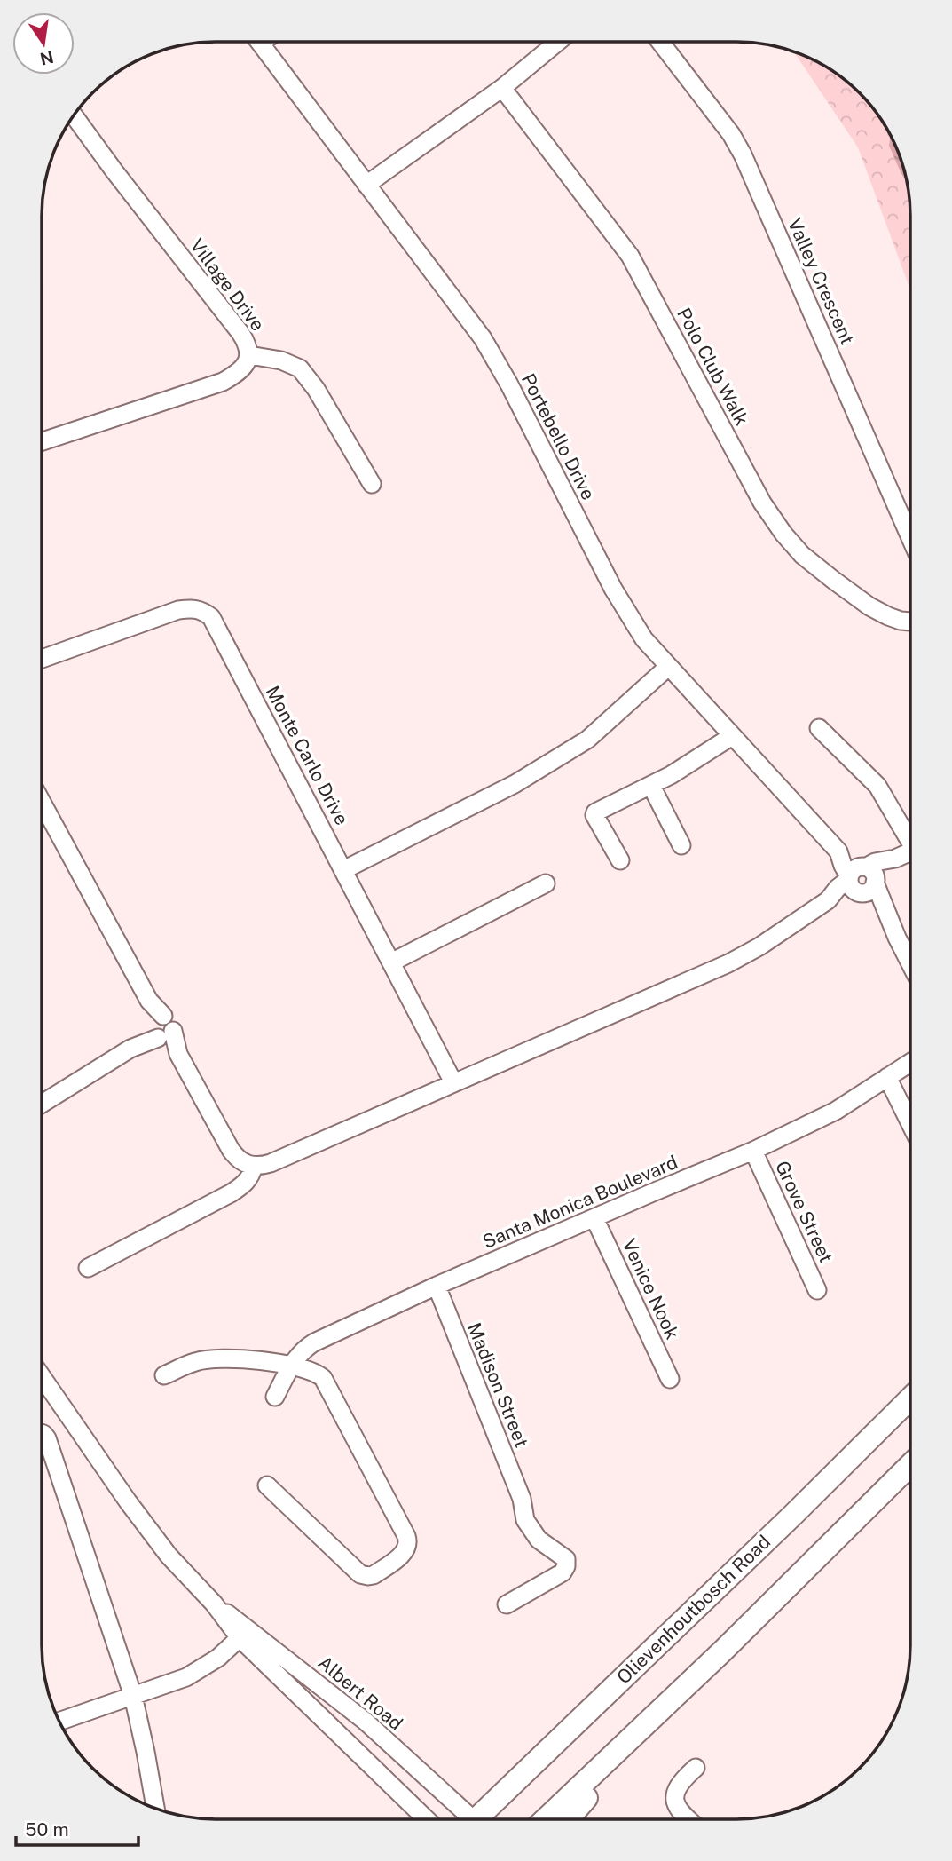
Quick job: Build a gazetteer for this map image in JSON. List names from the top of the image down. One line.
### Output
{"streets":{"main road":["Olievenhoutbosch Road"],"street":["Valley Crescent","Village Drive","Polo Club Walk","Portebello Drive","Monte Carlo Drive","Santa Monica Boulevard","Grove Street","Venice Nook","Madison Street","Albert Road"]},"crossings":[["Santa Monica Boulevard","Grove Street"],["Santa Monica Boulevard","Venice Nook"],["Santa Monica Boulevard","Madison Street"]],"scale_bar":"50 m","north":"bottom"}
